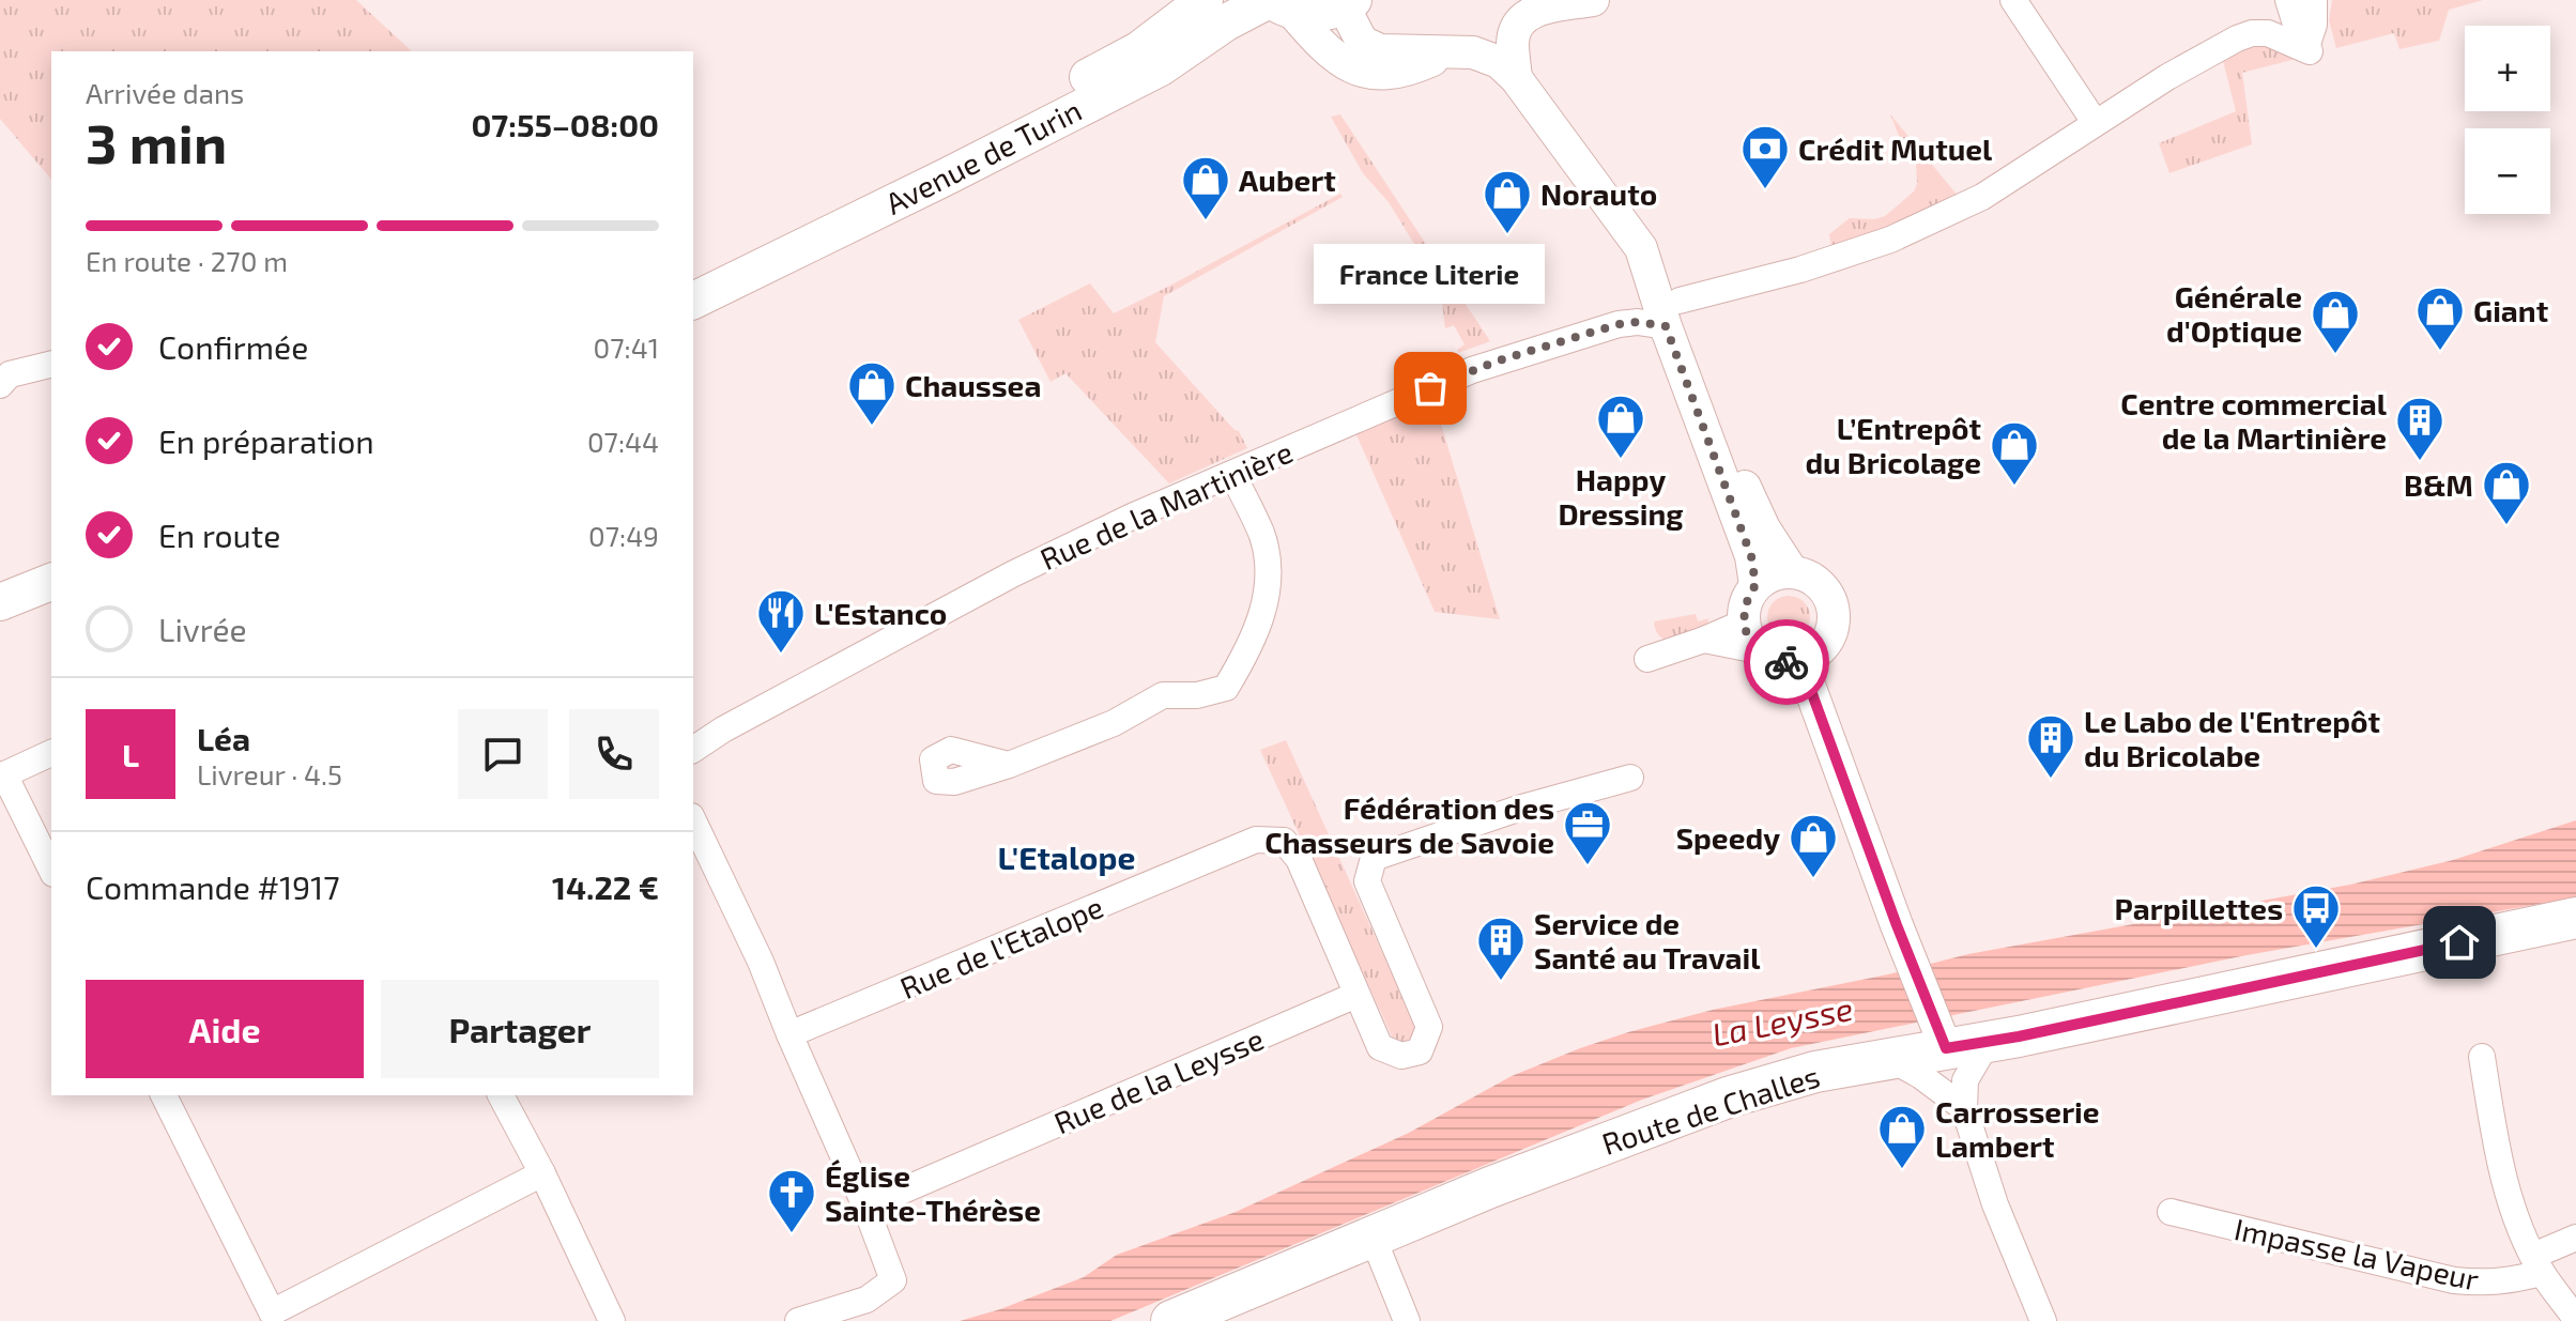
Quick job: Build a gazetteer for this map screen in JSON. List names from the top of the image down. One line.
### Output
{"streets":{"main road":["Avenue de Turin","Route de Challes"],"street":["Rue de la Martinière","Rue de l'Etalope","Rue de la Leysse","Impasse la Vapeur"]},"crossings":[["Rue de l'Etalope","Rue de la Leysse"]],"districts":["L'Etalope"],"water":["La Leysse"],"places":{"bank":["Crédit Mutuel"],"shop":["Aubert","Norauto","Giant","Générale d'Optique","Chaussea","Happy Dressing","L’Entrepôt du Bricolage","B&M","Speedy","Carrosserie Lambert"],"other":["France Literie"],"building":["Centre commercial de la Martinière","Le Labo de l'Entrepôt du Bricolabe","Service de Santé au Travail"],"restaurant":["L'Estanco"],"office":["Fédération des Chasseurs de Savoie"],"bus stop":["Parpillettes"],"church":["Église Sainte-Thérèse"]},"page":{"map_buttons":["+","−"],"heading":["3 min","Arrivée dans","07:55–08:00"],"panel":["Léa","Livreur · 4.5","Commande #1917","14.22 €"],"bar":"En route · 270 m","bubble":"France Literie","list":[["Confirmée","07:41"],["En préparation","07:44"],["En route","07:49"],"Livrée"],"round":"L","buttons":["Aide","Partager"]}}
